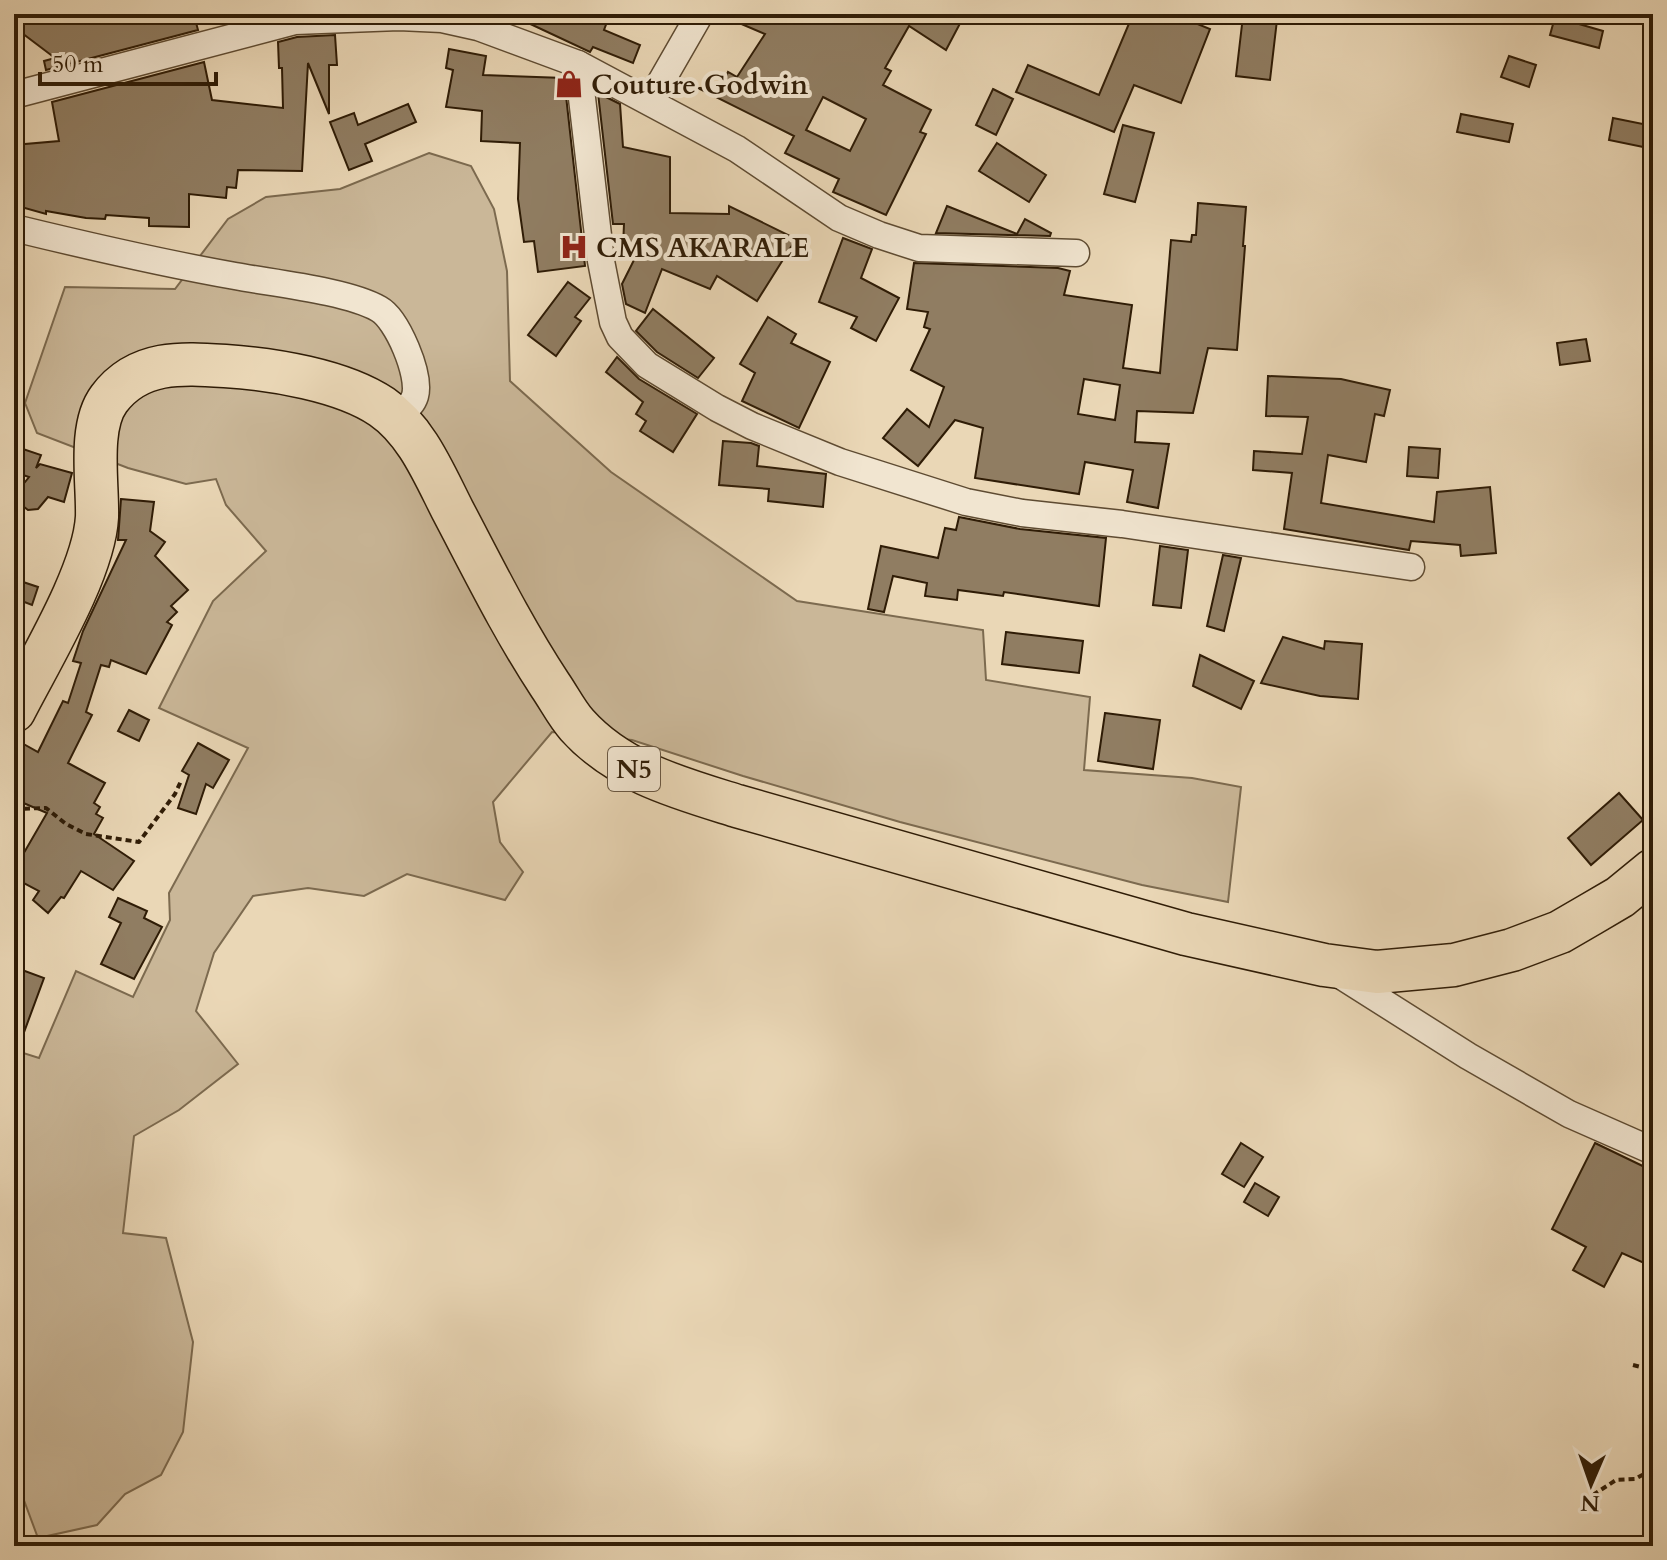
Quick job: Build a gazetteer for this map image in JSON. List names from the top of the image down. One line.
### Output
{"streets":{"main road":["N5"]},"places":{"shop":["Couture Godwin"],"hospital":["CMS AKARALE"]},"scale_bar":"50 m","north":"bottom"}
